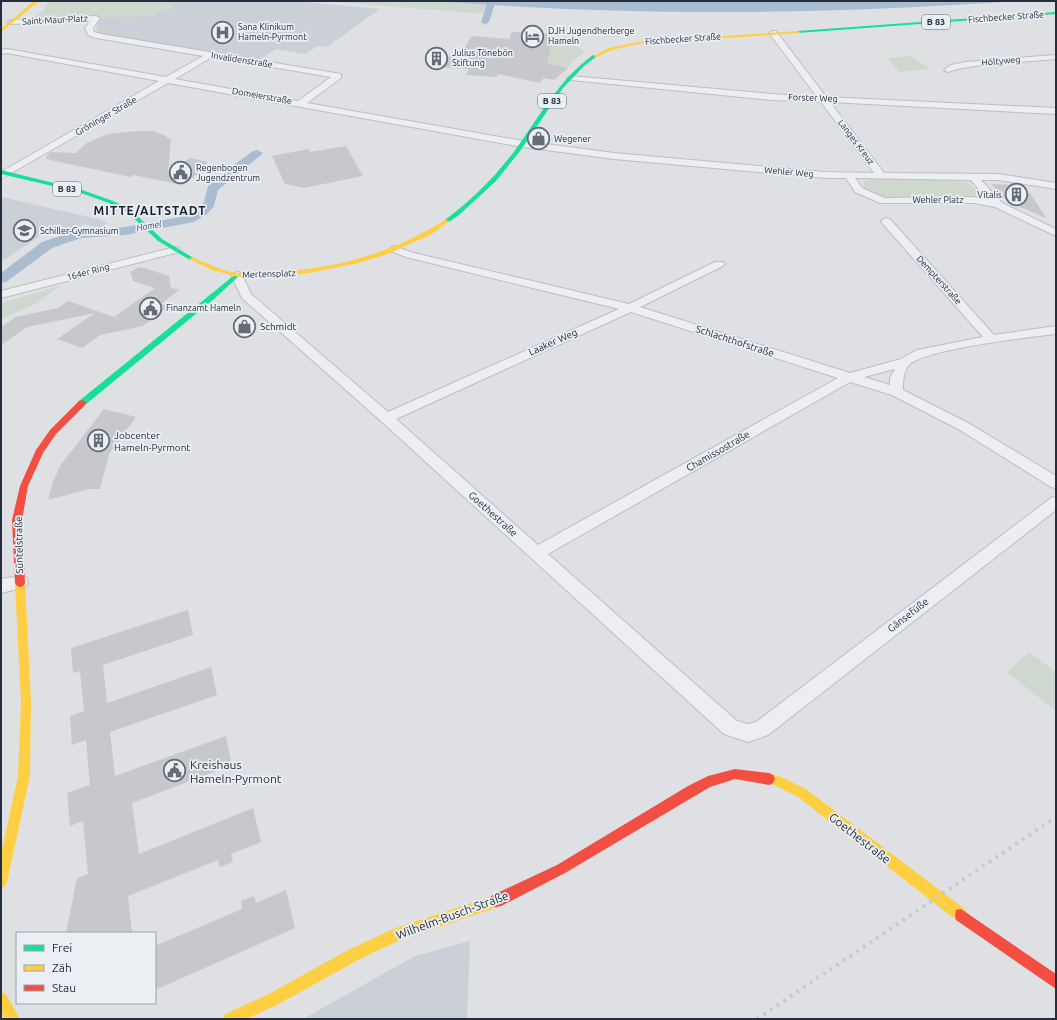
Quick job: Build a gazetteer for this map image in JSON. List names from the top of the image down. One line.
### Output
{"streets":{"main road":["Fischbecker Straße","B 83","Mertensplatz","Goethestraße","Süntelstraße","Wilhelm-Busch-Straße"],"street":["Saint-Maur-Platz","Invalidenstraße","Höltyweg","Domeierstraße","Forster Weg","Gröninger Straße","Langes Kreuz","Wehler Weg","Wehler Platz","164er Ring","Dempterstraße","Schlachthofstraße","Laaker Weg","Chamissostraße","Gänsefüße"]},"crossings":[["Fischbecker Straße","Domeierstraße"],["Fischbecker Straße","Forster Weg"],["Fischbecker Straße","Langes Kreuz"],["Fischbecker Straße","Wehler Weg"],["Fischbecker Straße","Mertensplatz"],["Fischbecker Straße","Schlachthofstraße"],["Saint-Maur-Platz","Invalidenstraße"],["Invalidenstraße","Domeierstraße"],["Invalidenstraße","Gröninger Straße"],["Domeierstraße","Gröninger Straße"],["Domeierstraße","Wehler Weg"],["Forster Weg","Langes Kreuz"],["Gröninger Straße","Mertensplatz"],["Langes Kreuz","Wehler Weg"],["Wehler Weg","Wehler Platz"],["164er Ring","Mertensplatz"],["Mertensplatz","Schlachthofstraße"],["Mertensplatz","Goethestraße"],["Mertensplatz","Süntelstraße"],["Dempterstraße","Chamissostraße"],["Schlachthofstraße","Laaker Weg"],["Schlachthofstraße","Chamissostraße"],["Laaker Weg","Goethestraße"],["Chamissostraße","Goethestraße"],["Goethestraße","Süntelstraße"],["Goethestraße","Gänsefüße"],["Goethestraße","Wilhelm-Busch-Straße"]],"districts":["MITTE/ALTSTADT"],"water":["Hamel"],"places":{"hospital":["Sana Klinikum Hameln-Pyrmont"],"hotel":["DJH Jugendherberge Hameln"],"building":["Julius Tönebön Stiftung","Vitalis","Jobcenter Hameln-Pyrmont"],"shop":["Wegener","Schmidt"],"public building":["Regenbogen Jugendzentrum","Finanzamt Hameln","Kreishaus Hameln-Pyrmont"],"school or university":["Schiller-Gymnasium"]},"legend":["Frei","Zäh","Stau"]}
